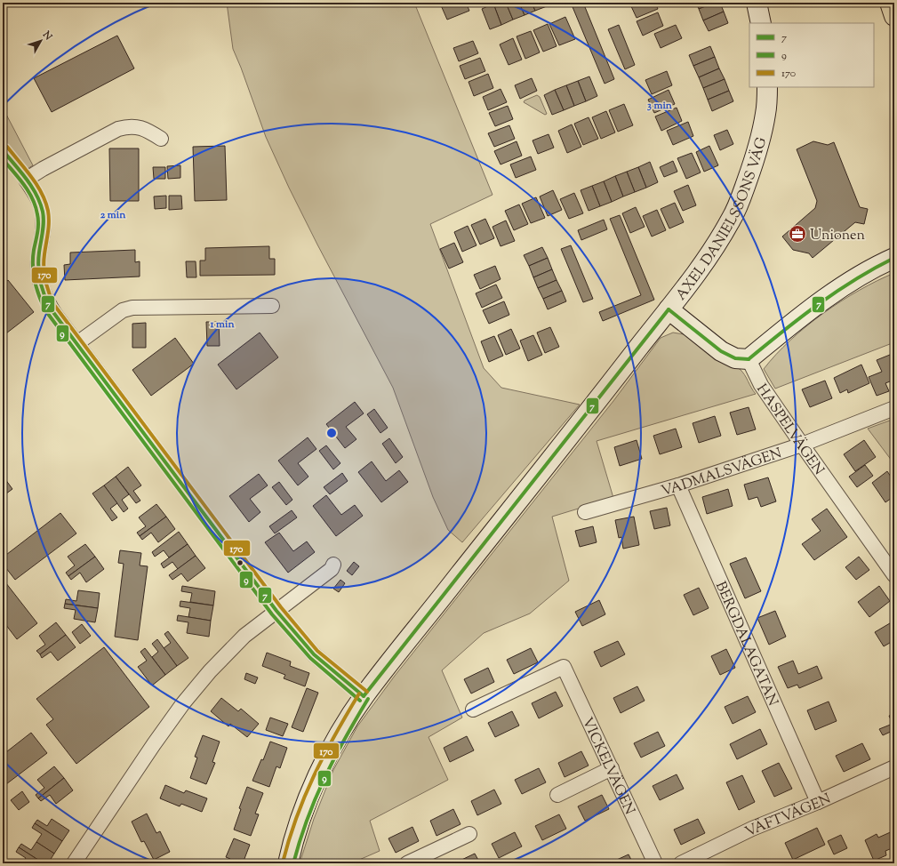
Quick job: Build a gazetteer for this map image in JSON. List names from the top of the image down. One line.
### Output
{"streets":{"street":["AXEL DANIELSSONS VÄG","HASPELVÄGEN","VADMALSVÄGEN","BERGDALAGATAN","VICKELVÄGEN","VÄFTVÄGEN"]},"crossings":[["HASPELVÄGEN","VADMALSVÄGEN"],["VADMALSVÄGEN","BERGDALAGATAN"],["BERGDALAGATAN","VÄFTVÄGEN"]],"places":{"office":["Unionen"]},"lines":["transit line 170","transit line 7","transit line 9"],"legend":["7","9","170"],"north":"top right","rings":["3 min","2 min","1 min"]}
